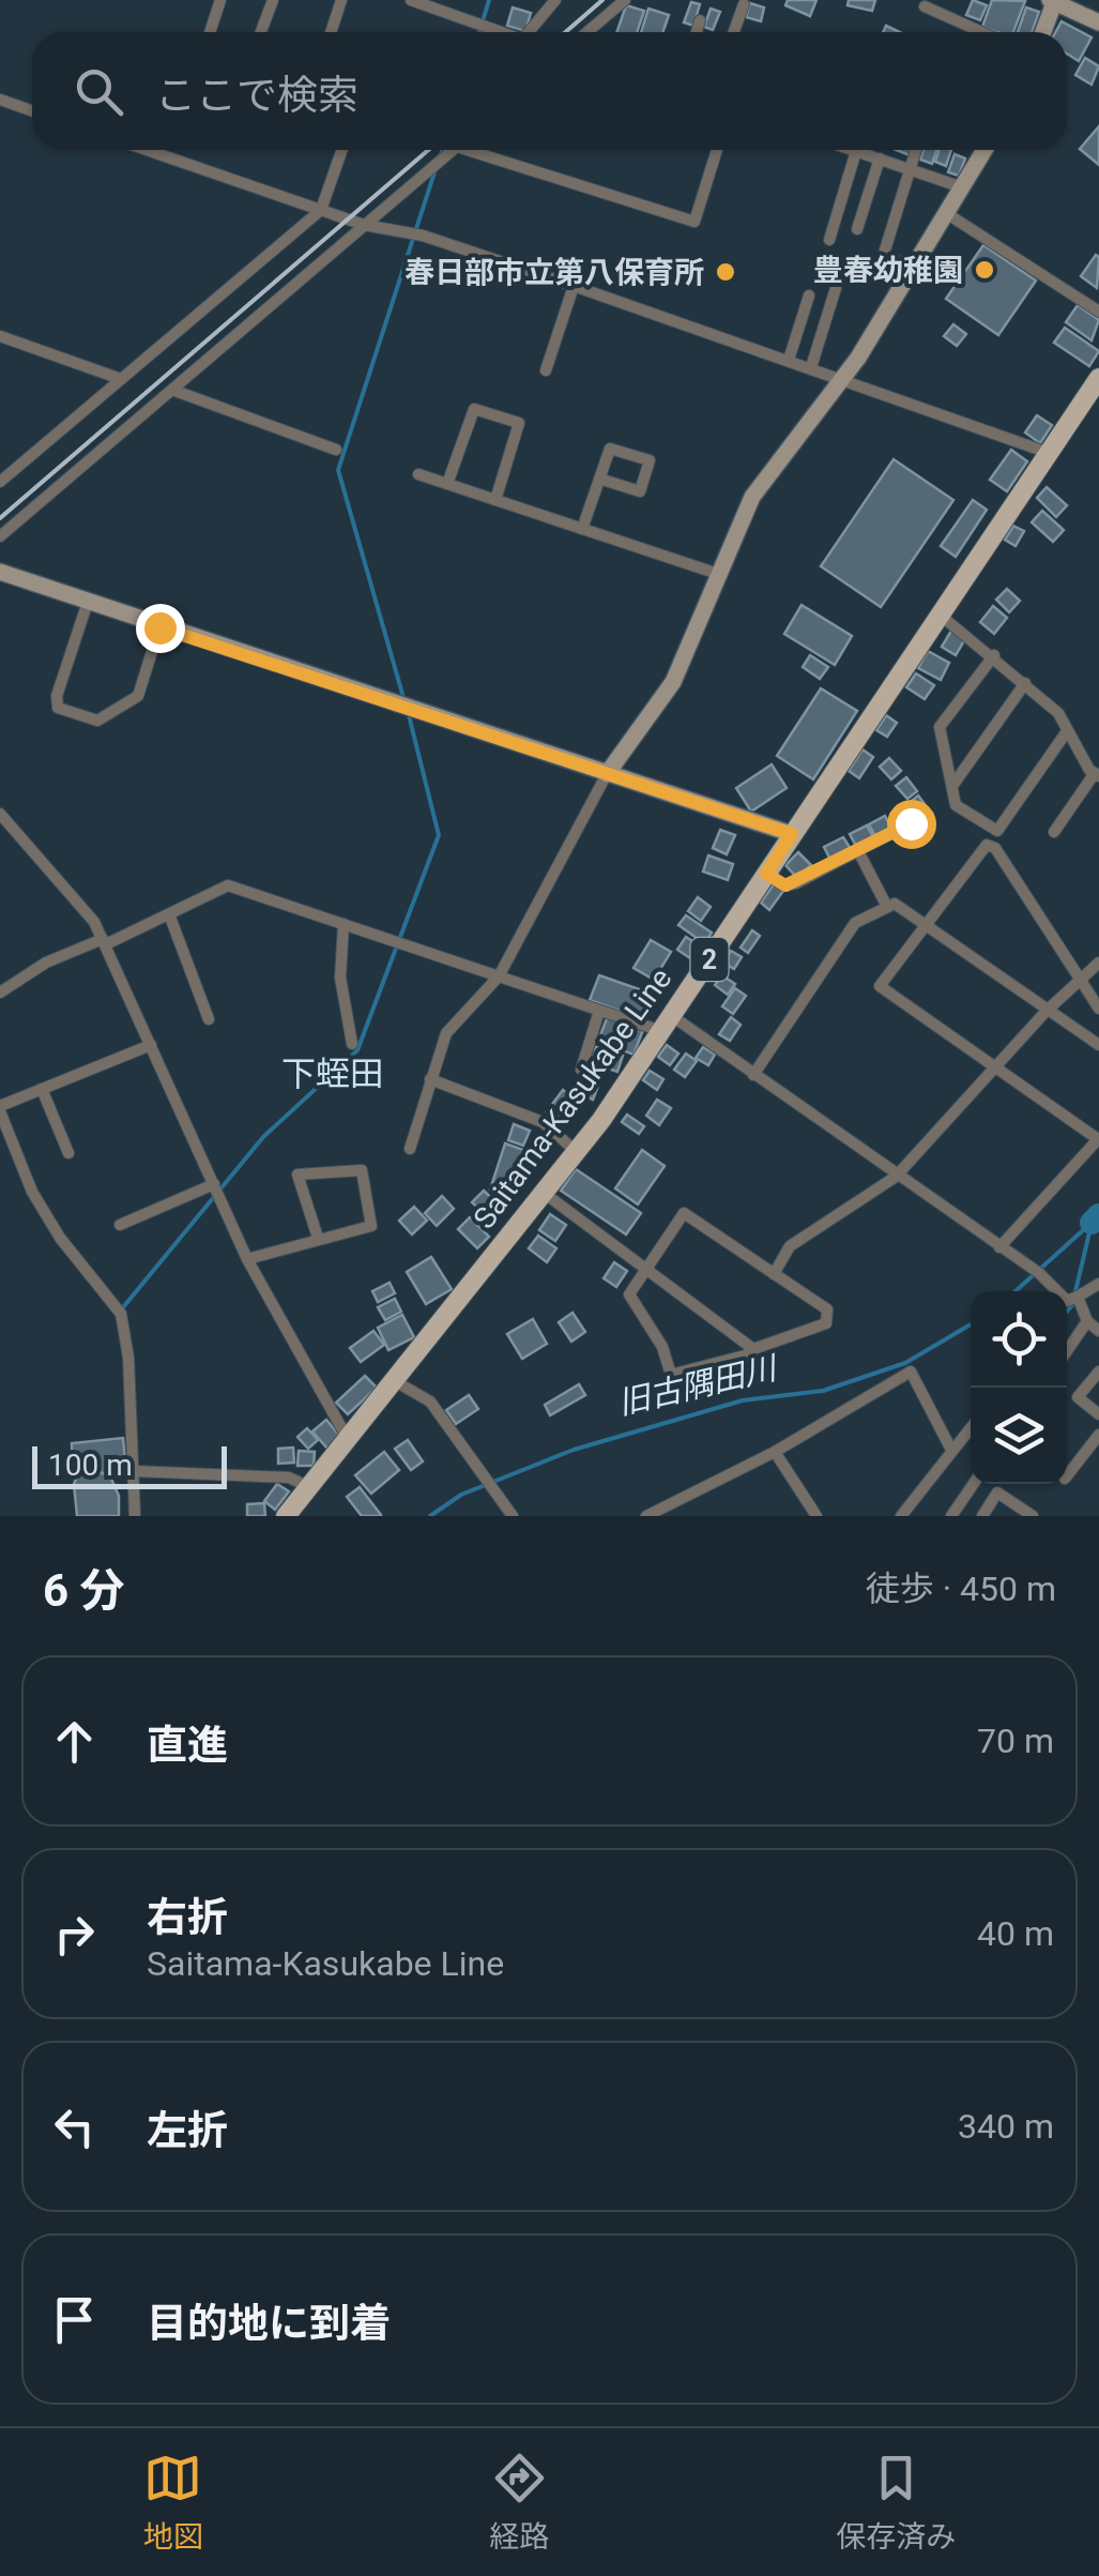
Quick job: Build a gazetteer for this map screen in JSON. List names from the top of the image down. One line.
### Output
{"streets":{"main road":["2","Saitama-Kasukabe Line"]},"districts":["下蛭田"],"water":["旧古隅田川"],"places":["豊春幼稚園","春日部市立第八保育所"],"scale_bar":"100 m","page":{"search":"ここで検索","scale":"100 m","heading":["6 分","徒歩 · 450 m"],"list":[["直進","70 m"],["右折","Saitama-Kasukabe Line","40 m"],["左折","340 m"],"目的地に到着"],"nav":["地図","経路","保存済み"]}}
